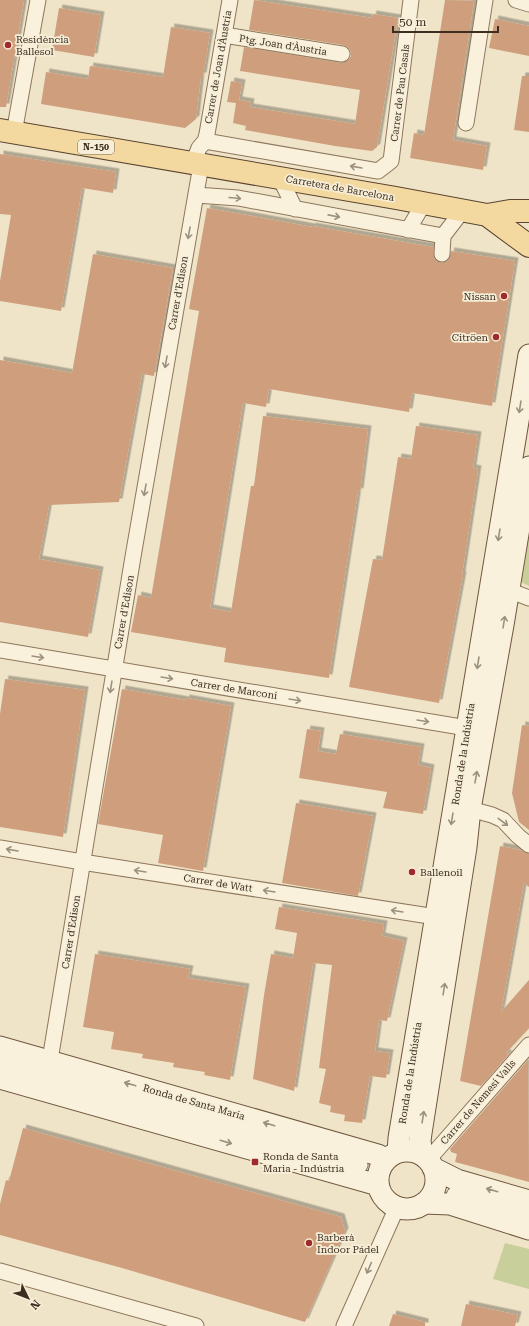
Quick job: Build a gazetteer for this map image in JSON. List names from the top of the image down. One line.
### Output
{"streets":{"main road":["N-150","Carretera de Barcelona"],"street":["Ptg. Joan d'Àustria","Carrer de Joan d'Àustria","Carrer de Pau Casals","Carrer d'Edison","Carrer de Marconi","Ronda de la Indústria","Carrer de Watt","Ronda de Santa Maria","Carrer de Nemesi Valls"]},"crossings":[["Ptg. Joan d'Àustria","Carrer de Joan d'Àustria"],["Carrer de Joan d'Àustria","Carrer de Pau Casals"],["N-150","Carretera de Barcelona"],["Carretera de Barcelona","Carrer d'Edison"],["Carrer d'Edison","Carrer de Marconi"],["Carrer d'Edison","Carrer de Watt"],["Carrer d'Edison","Ronda de Santa Maria"],["Carrer de Marconi","Ronda de la Indústria"],["Ronda de la Indústria","Carrer de Watt"],["Ronda de la Indústria","Ronda de Santa Maria"],["Ronda de la Indústria","Carrer de Nemesi Valls"],["Ronda de Santa Maria","Carrer de Nemesi Valls"]],"one_way":["Carrer d'Edison","Carrer de Marconi","Carrer de Watt"],"places":{"other":["Residència Ballesol","Nissan","Citröen","Ballenoil","Barberà Indoor Pádel"],"transit":["Ronda de Santa Maria - Indústria"]},"scale_bar":"50 m","north":"bottom right"}
